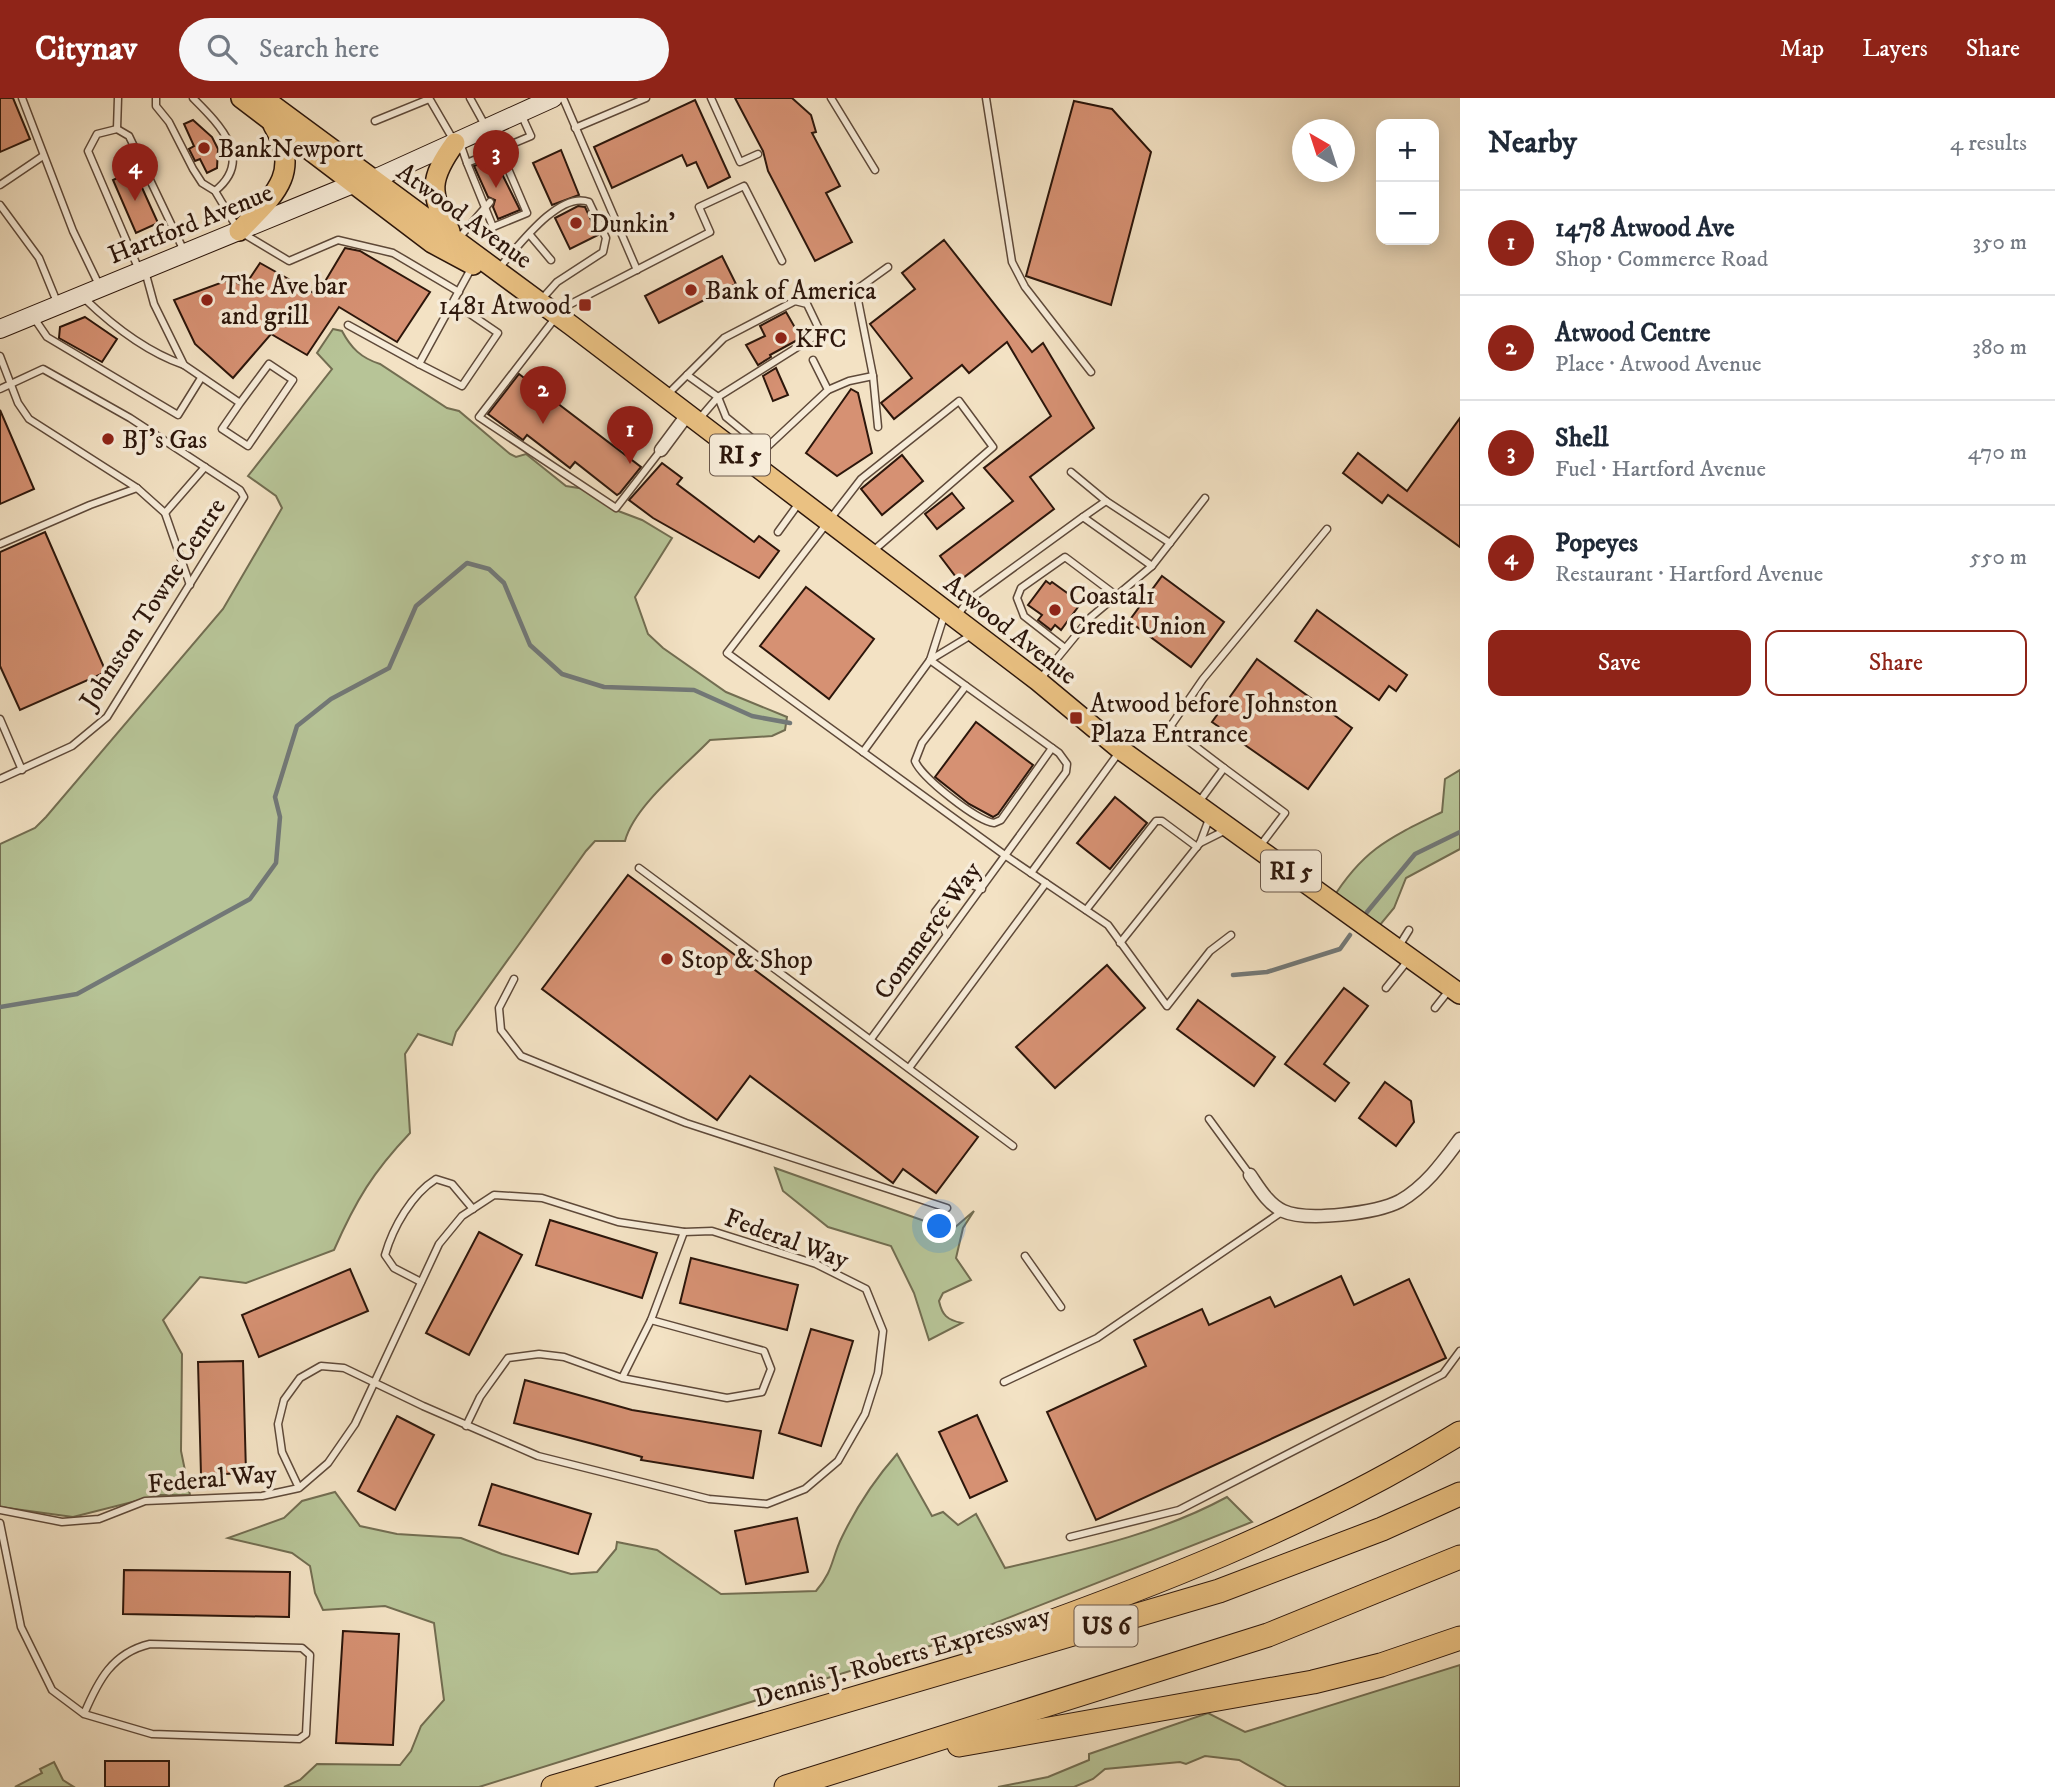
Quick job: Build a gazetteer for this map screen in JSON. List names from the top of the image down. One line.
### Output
{"streets":{"highway":["US 6","Dennis J. Roberts Expressway"],"main road":["Atwood Avenue","Hartford Avenue","RI 5"],"lane":["Johnston Towne Centre","Commerce Way","Federal Way"]},"crossings":[["Atwood Avenue","Hartford Avenue"]],"places":{"other":["BankNewport","Dunkin'","Bank of America","The Ave bar and grill","KFC","BJ's Gas","Coastal1 Credit Union","Stop & Shop"],"transit":["1481 Atwood","Atwood before Johnston Plaza Entrance"]},"north":"top left","page":{"header":"Citynav","search":"Search here","nav":["Map","Layers","Share"],"heading":["Nearby","4 results"],"map_buttons":["+","−"],"pins":["3","4","2","1"],"list":[{"mark":"1","name":"1478 Atwood Ave","note":"Shop · Commerce Road","value":"350 m"},{"mark":"2","name":"Atwood Centre","note":"Place · Atwood Avenue","value":"380 m"},{"mark":"3","name":"Shell","note":"Fuel · Hartford Avenue","value":"470 m"},{"mark":"4","name":"Popeyes","note":"Restaurant · Hartford Avenue","value":"550 m"}],"buttons":["Save","Share"]}}
